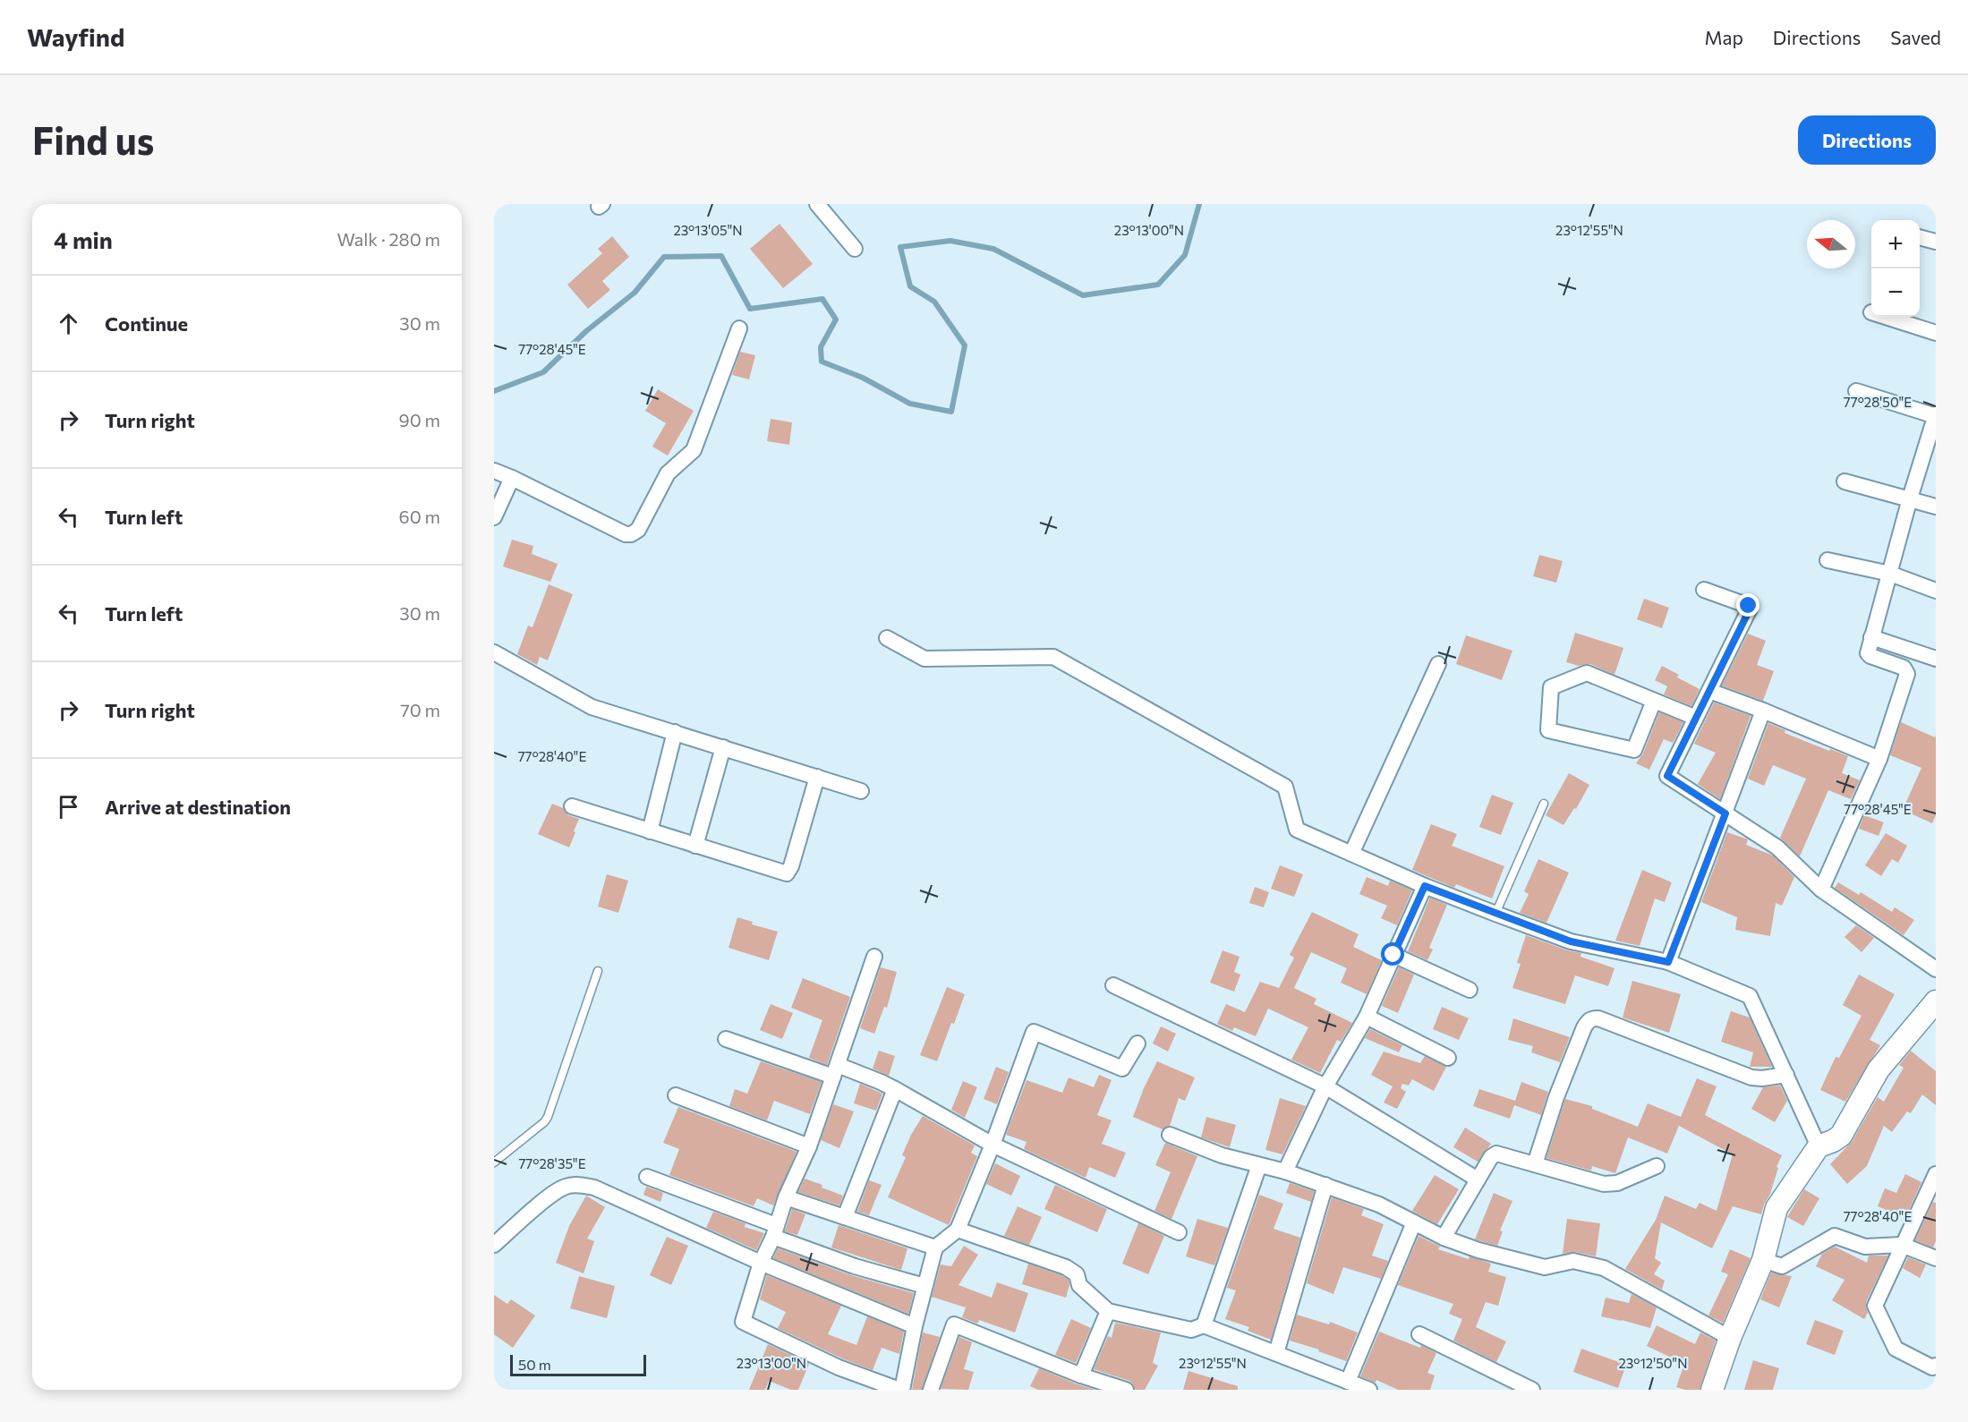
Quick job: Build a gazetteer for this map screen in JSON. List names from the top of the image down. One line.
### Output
{"scale_bar":"50 m","north":"left","page":{"header":"Wayfind","nav":["Map","Directions","Saved"],"buttons":"Directions","title":"Find us","heading":["4 min","Walk · 280 m"],"map_buttons":["+","−"],"list":[["Continue","30 m"],["Turn right","90 m"],["Turn left","60 m"],["Turn left","30 m"],["Turn right","70 m"],"Arrive at destination"],"scale":"50 m"},"coordinates":["23°13'05\"N","23°13'00\"N","23°12'55\"N","77°28'45\"E","77°28'50\"E","77°28'40\"E","77°28'35\"E","23°12'50\"N"]}
